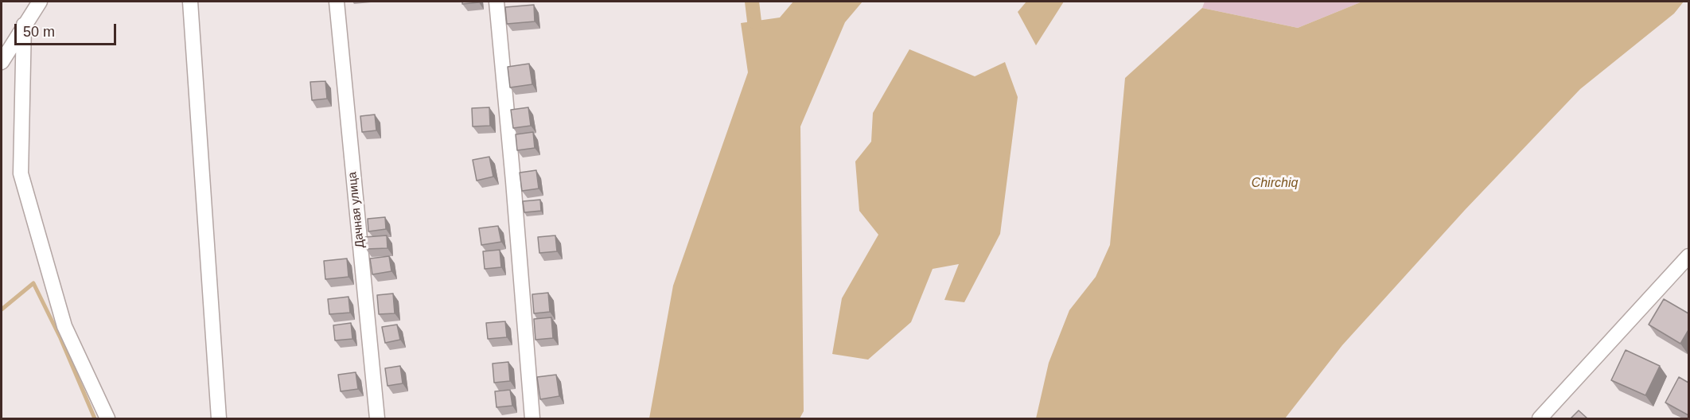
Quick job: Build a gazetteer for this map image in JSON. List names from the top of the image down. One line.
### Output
{"streets":{"street":["Дачная улица"]},"water":["Chirchiq"],"scale_bar":"50 m"}
